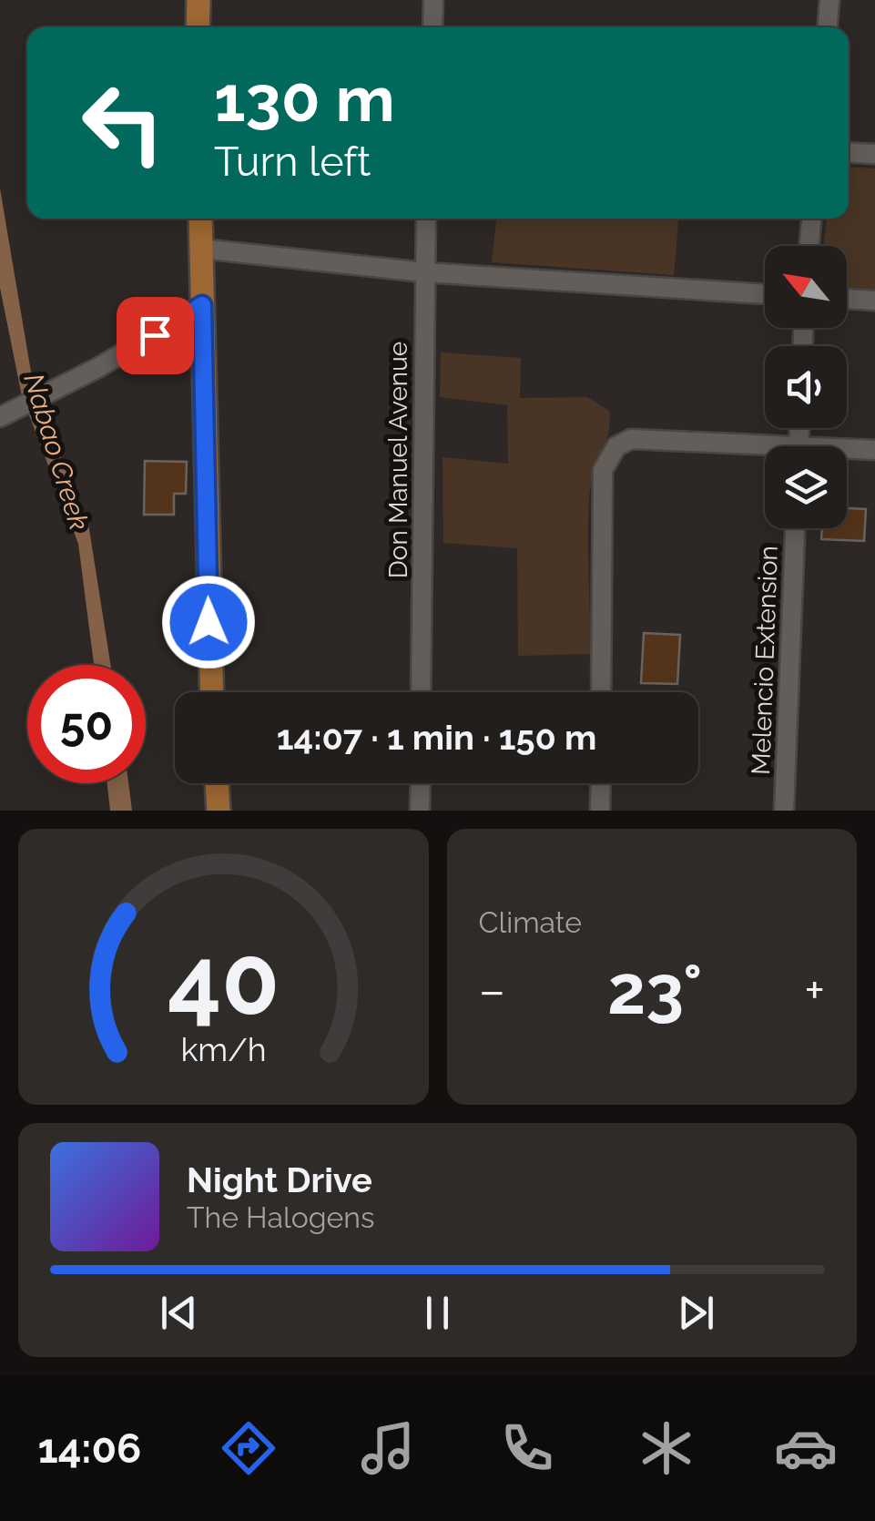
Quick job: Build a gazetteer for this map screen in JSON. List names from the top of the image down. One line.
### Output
{"streets":{"street":["Don Manuel Avenue","Melencio Extension"]},"water":["Nabao Creek"],"north":"top left","page":{"turn":["130 m","Turn left"],"limit":"50","trip":"14:07 · 1 min · 150 m","tile":"Climate","heat":["−","23°","+"],"song":["Night Drive","The Halogens"],"tabs":"14:06","gauge":["40","km/h"]}}
